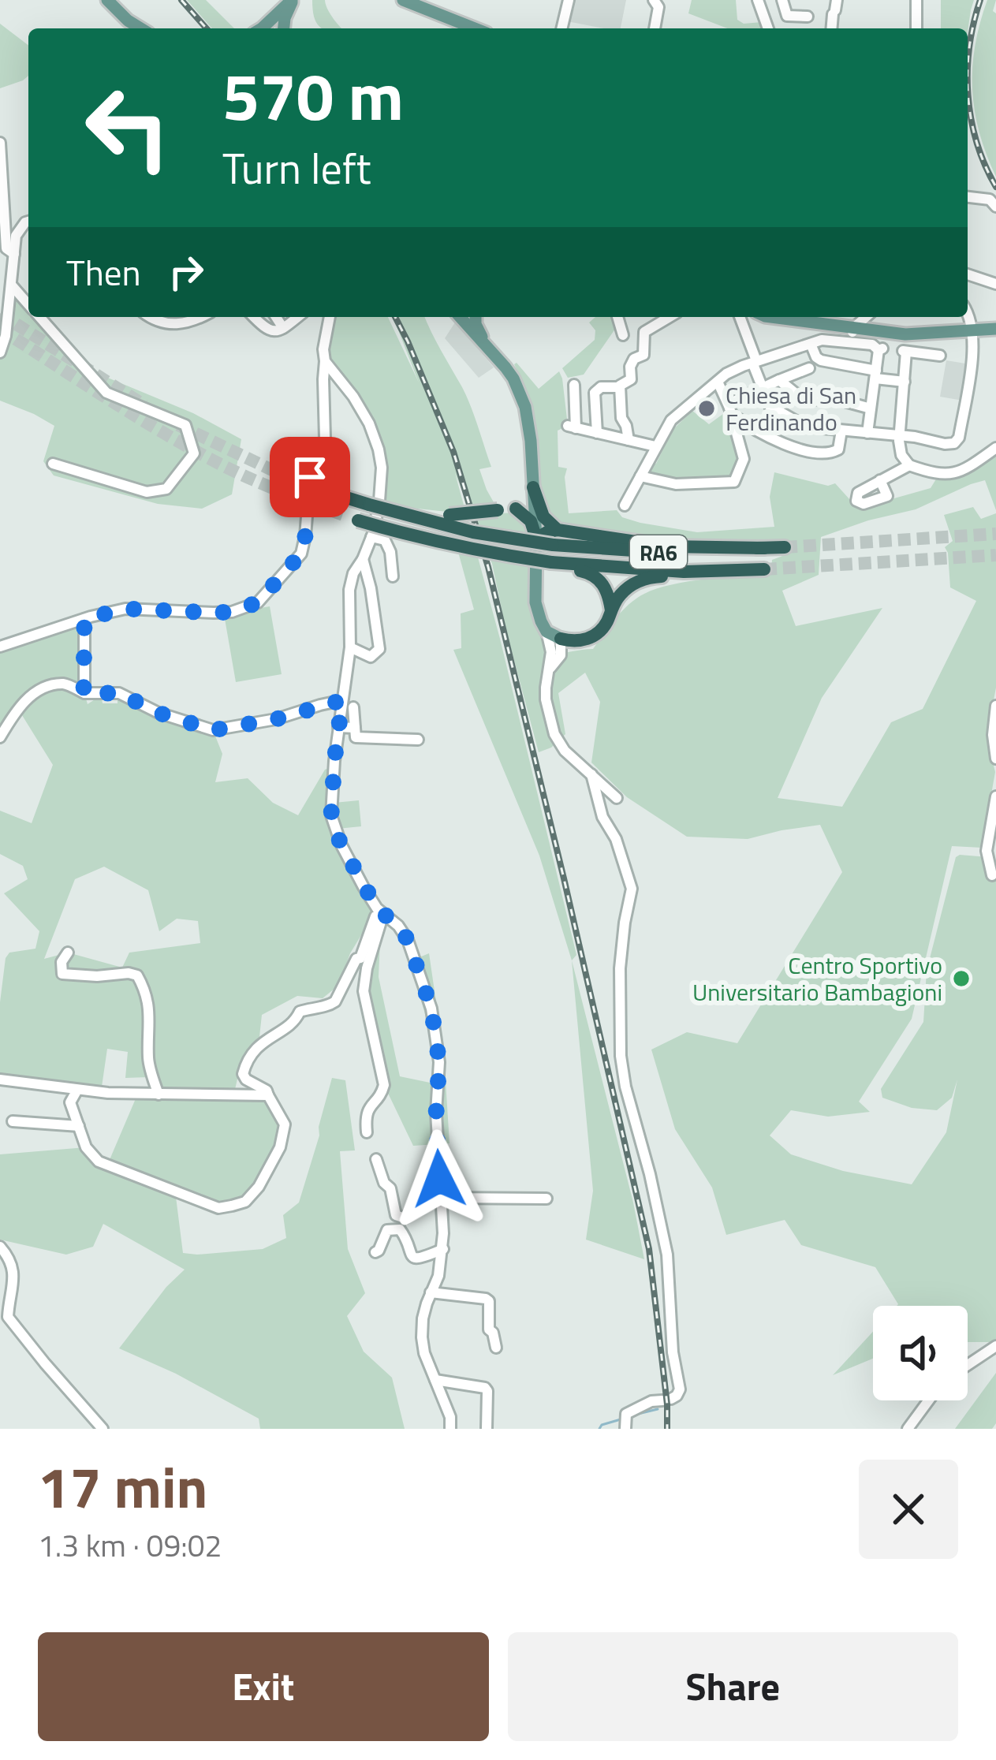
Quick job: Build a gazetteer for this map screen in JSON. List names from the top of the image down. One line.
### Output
{"streets":{"highway":["RA6"]},"places":["Chiesa di San Ferdinando","Centro Sportivo Universitario Bambagioni"],"page":{"turn":["570 m","Turn left"],"then":"Then","heading":["17 min","1.3 km · 09:02"],"buttons":["Exit","Share"]}}
